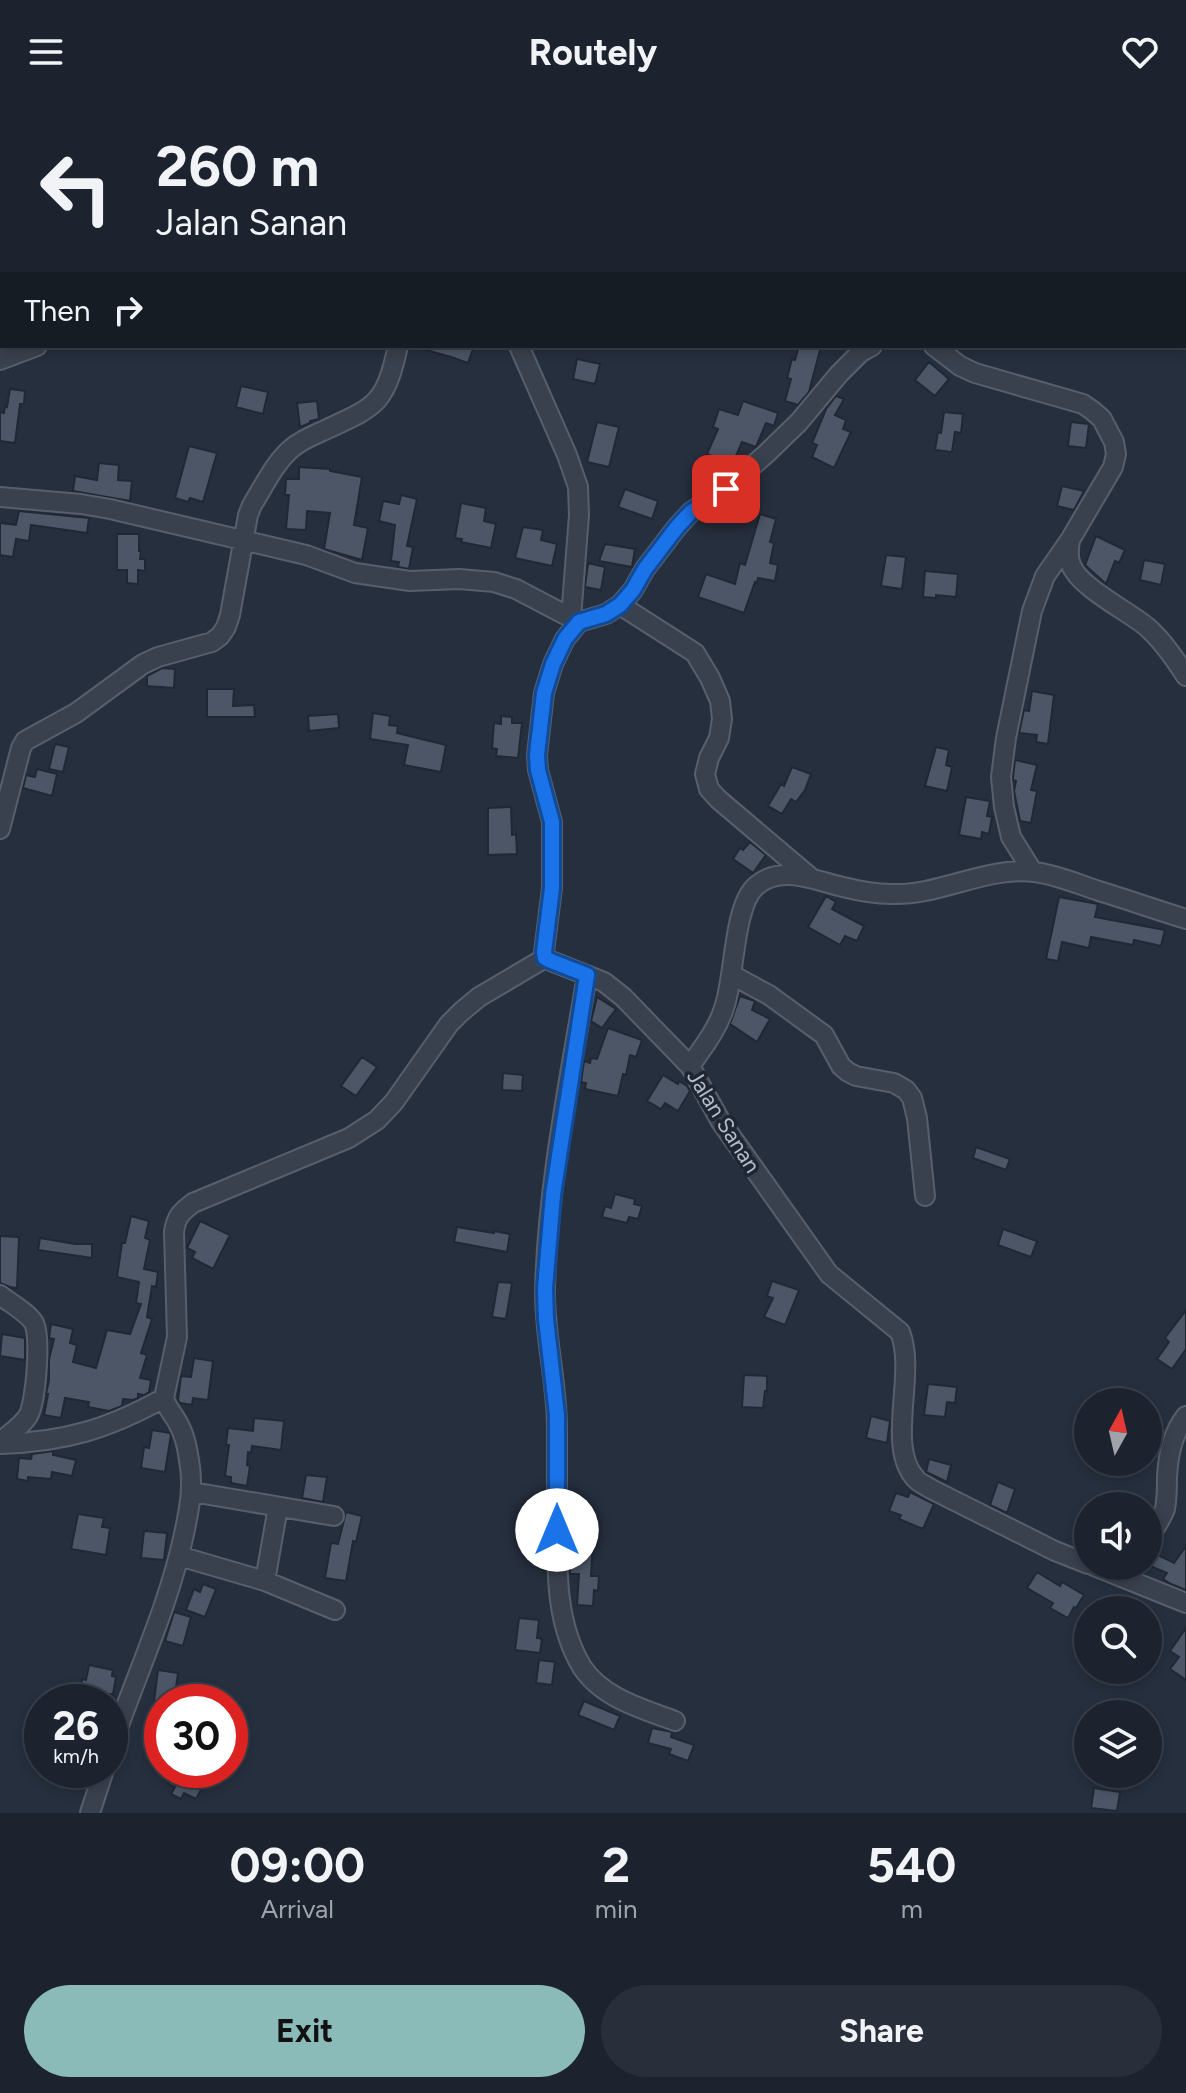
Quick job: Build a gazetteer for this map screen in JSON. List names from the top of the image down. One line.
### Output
{"streets":{"street":["Jalan Sanan"]},"north":"top","page":{"header":"Routely","turn":["260 m","Jalan Sanan"],"then":"Then","speed":"26 km/h","limit":"30","eta":["09:00","Arrival","2","min","540","m"],"buttons":["Exit","Share"]}}
